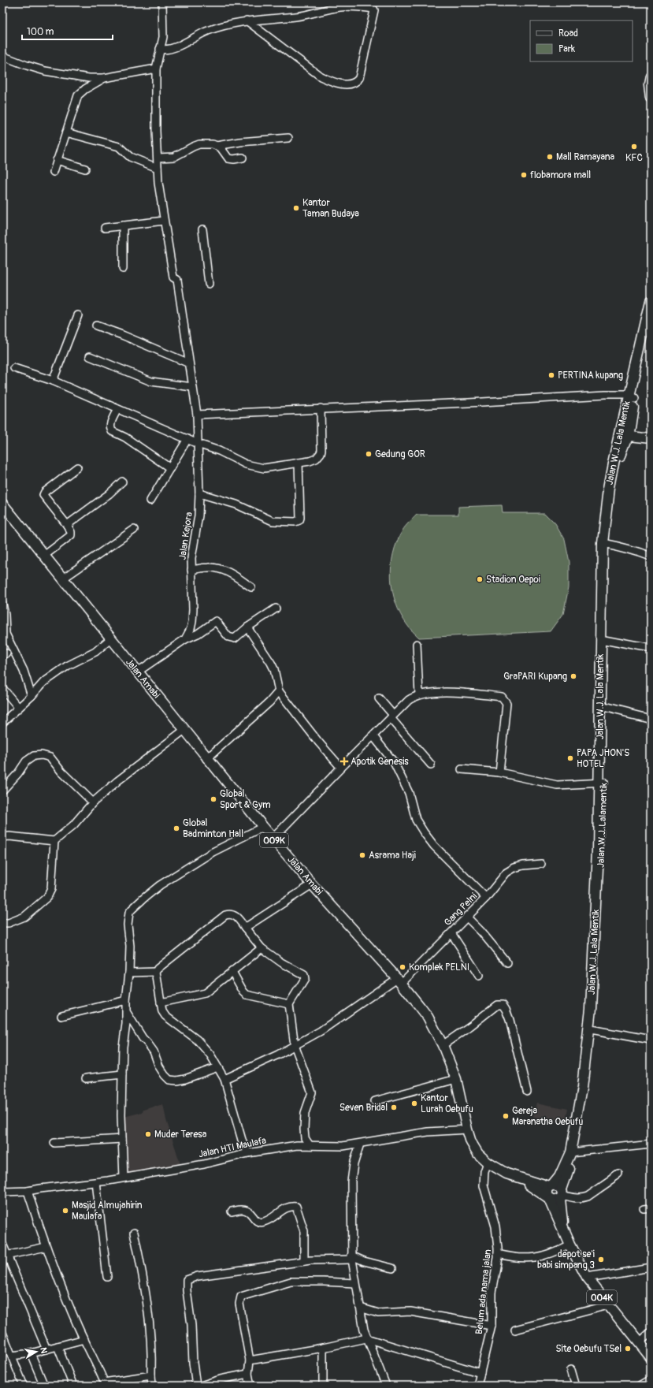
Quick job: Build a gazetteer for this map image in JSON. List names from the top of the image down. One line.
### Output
{"streets":{"main road":["Jalan W.J. Lala Mentik","Jalan Amabi","Jalan W.J. Lalamentik","009K","004K"],"street":["Jalan Kejora","Gang Pelni","Jalan HTI Maulafa","Belum ada nama jalan"]},"crossings":[["Jalan W.J. Lala Mentik","Jalan Amabi"],["Jalan W.J. Lala Mentik","Jalan W.J. Lalamentik"],["Jalan W.J. Lala Mentik","004K"],["Jalan Amabi","Jalan W.J. Lalamentik"],["Jalan Amabi","Gang Pelni"],["Jalan Amabi","Jalan HTI Maulafa"],["Jalan Amabi","Belum ada nama jalan"],["Jalan Amabi","004K"],["Jalan W.J. Lalamentik","004K"]],"places":{"other":["KFC","Mall Ramayana","flobamora mall","Kantor Taman Budaya","PERTINA kupang","Gedung GOR","Stadion Oepoi","GraPARI Kupang","PAPA JHON'S HOTEL","Global Sport & Gym","Global Badminton Hall","Asrama Haji","Komplek PELNI","Kantor Lurah Oebufu","Seven Bridal","Gereja Maranatha Oebufu","Muder Teresa","Masjid Almujahirin Maulafa","depot se'i babi simpang 3","Site Oebufu TSel"],"health":["Apotik Genesis"]},"legend":["Road","Park"],"scale_bar":"100 m","north":"right"}
